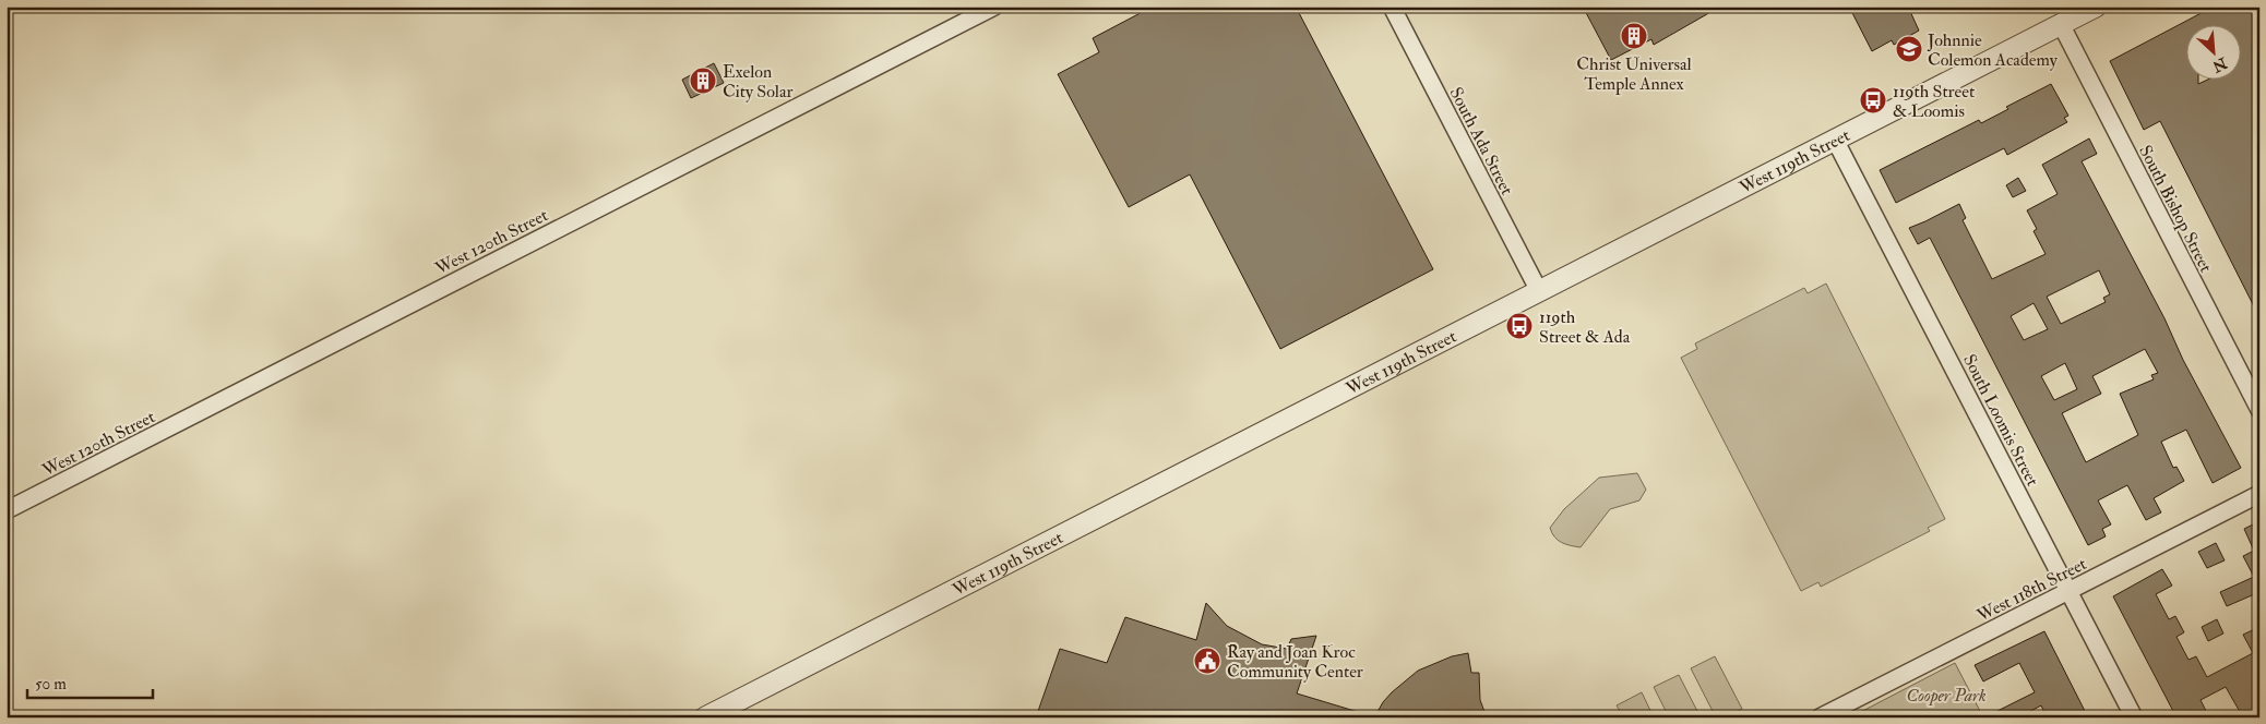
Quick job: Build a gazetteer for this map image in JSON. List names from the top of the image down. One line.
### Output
{"streets":{"street":["South Ada Street","West 119th Street","South Bishop Street","West 120th Street","South Loomis Street","West 118th Street"]},"crossings":[["South Ada Street","West 119th Street"],["West 119th Street","South Bishop Street"],["West 119th Street","South Loomis Street"],["South Loomis Street","West 118th Street"]],"parks":["Cooper Park"],"places":{"building":["Christ Universal Temple Annex","Exelon City Solar"],"school or university":["Johnnie Colemon Academy"],"bus stop":["119th Street & Loomis","119th Street & Ada"],"public building":["Ray and Joan Kroc Community Center"]},"scale_bar":"50 m","north":"bottom right"}
